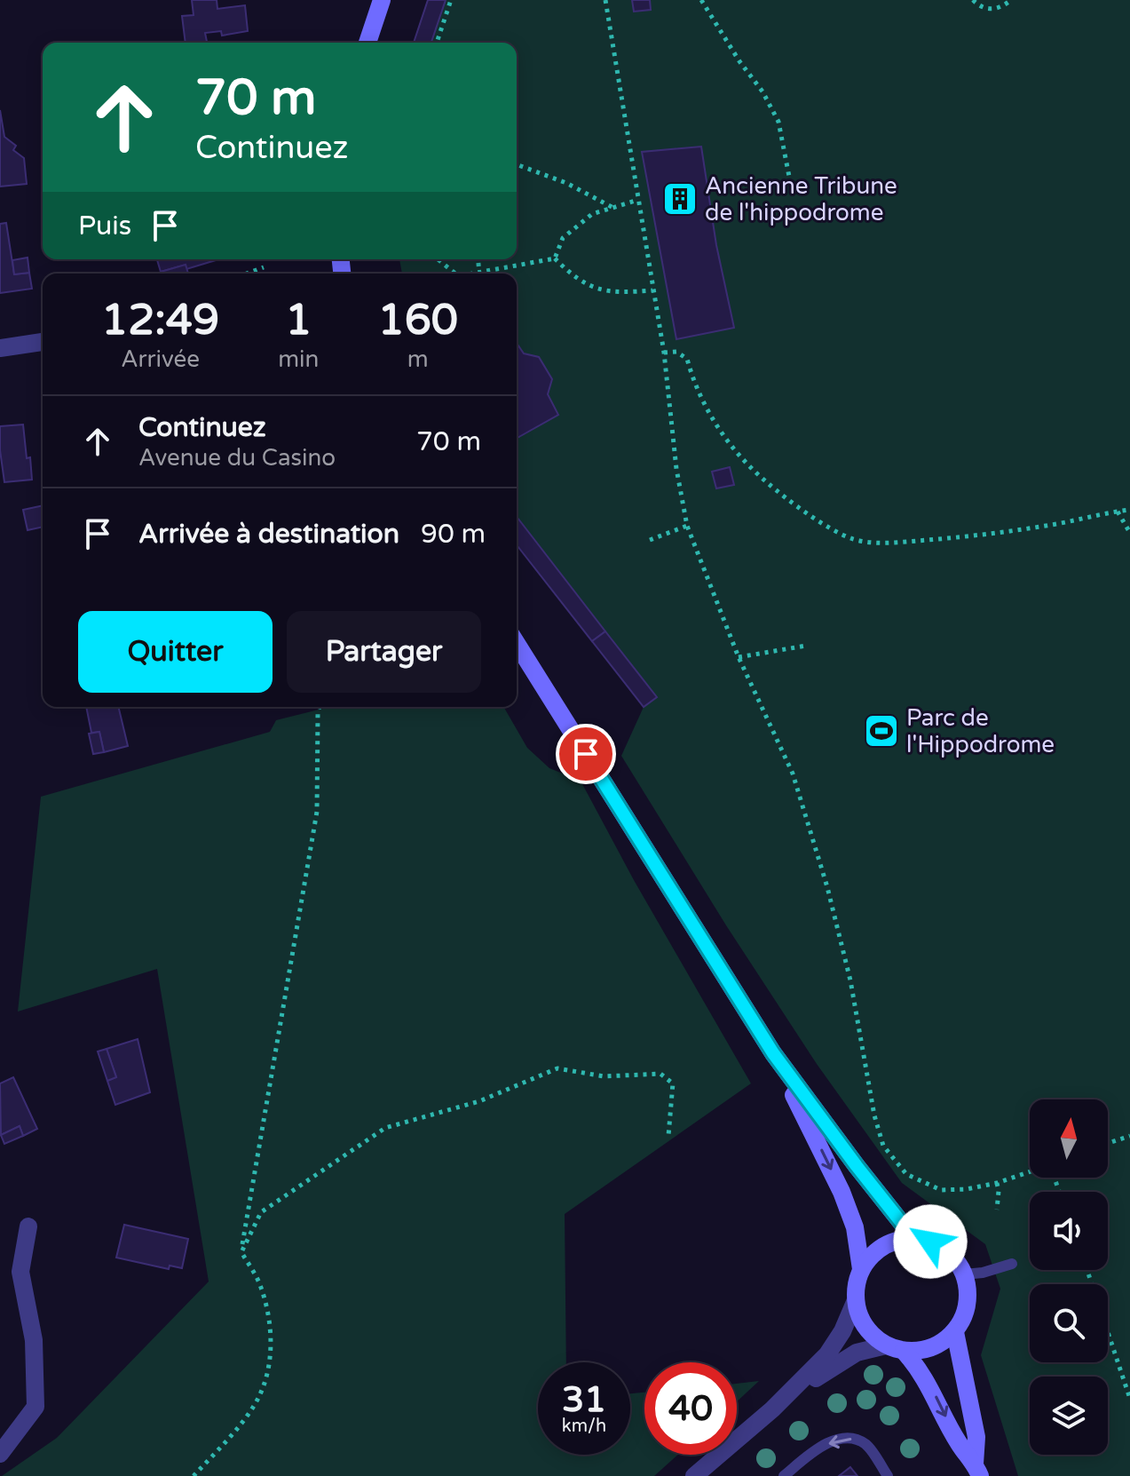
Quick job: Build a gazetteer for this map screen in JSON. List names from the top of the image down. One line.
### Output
{"places":{"building":["Ancienne Tribune de l'hippodrome"],"sports":["Parc de l'Hippodrome"]},"north":"top","page":{"turn":["70 m","Continuez"],"then":"Puis","eta":["12:49","Arrivée","1","min","160","m"],"list":[{"name":"Continuez","note":"Avenue du Casino","value":"70 m"},{"name":"Arrivée à destination","value":"90 m"}],"buttons":["Quitter","Partager"],"speed":"31 km/h","limit":"40"}}
